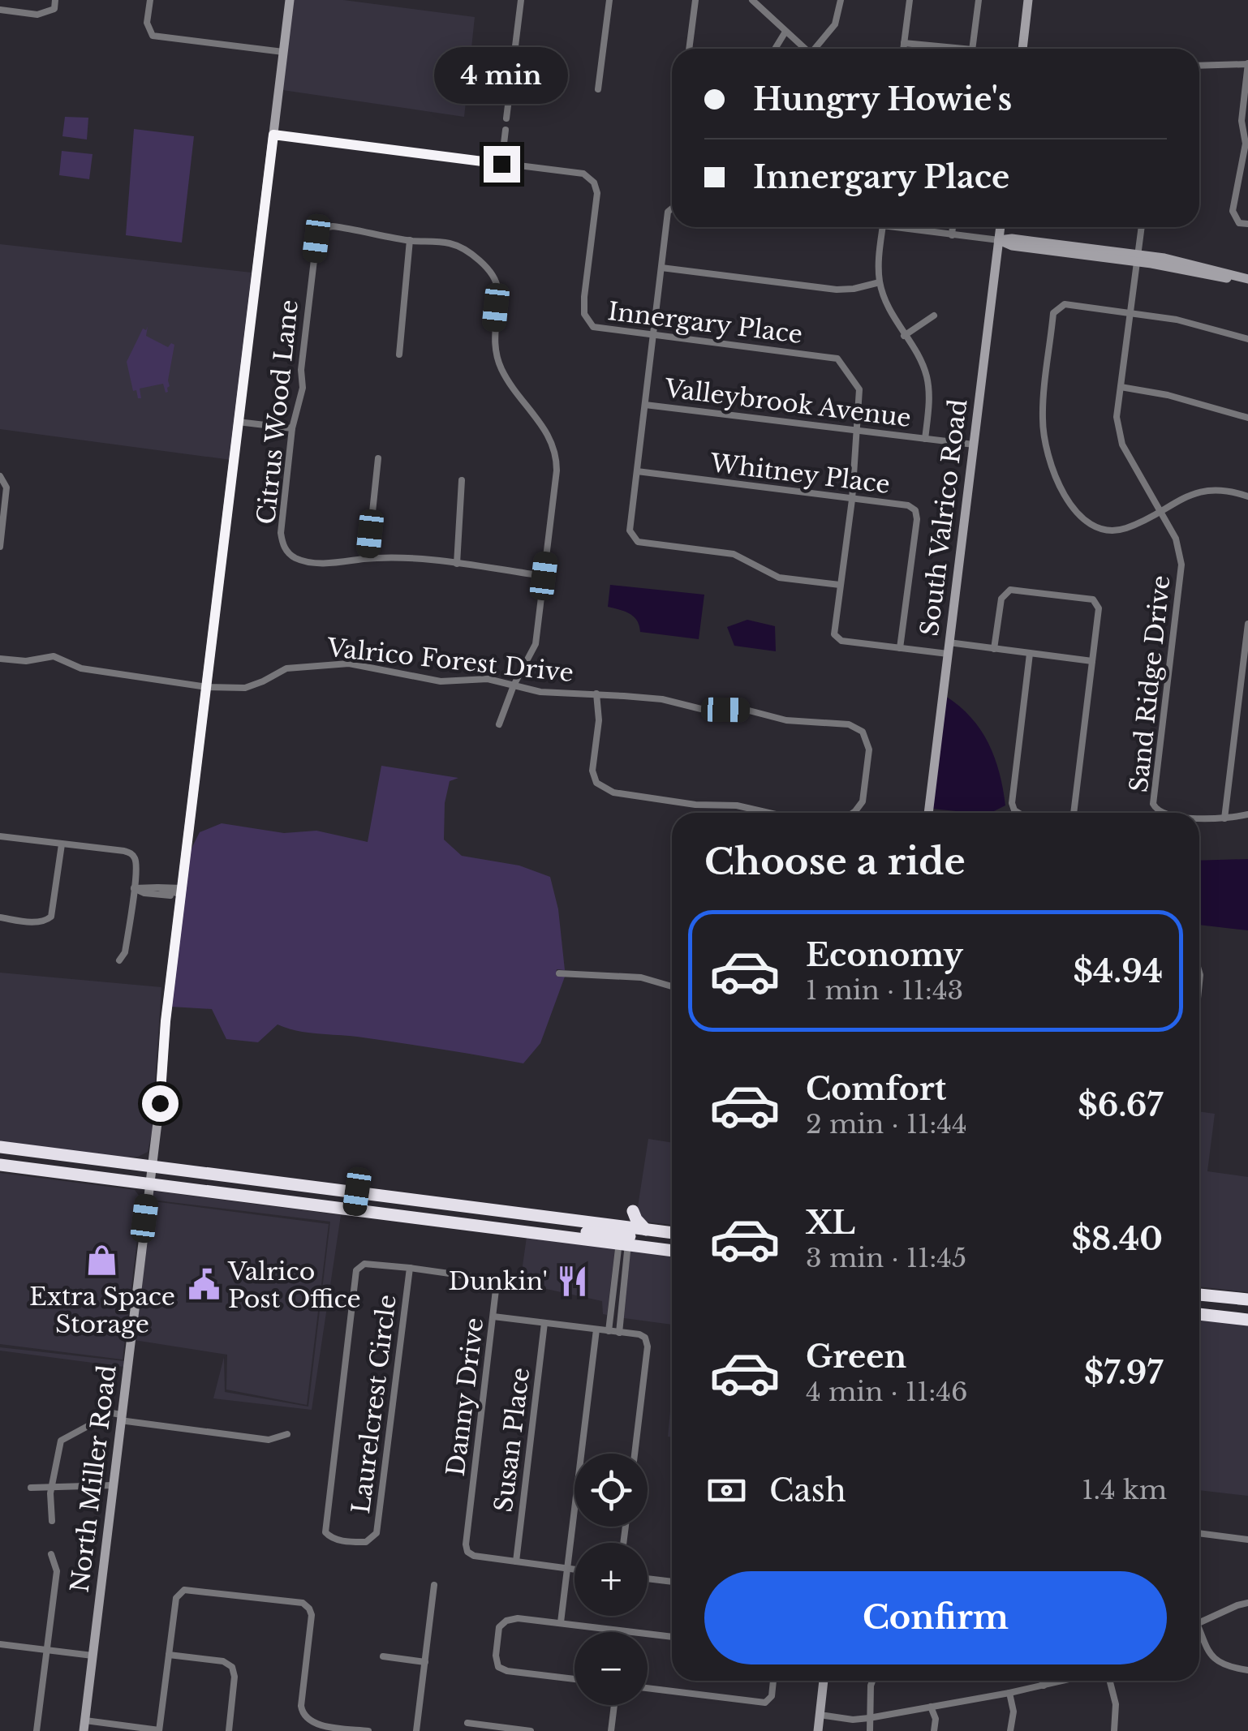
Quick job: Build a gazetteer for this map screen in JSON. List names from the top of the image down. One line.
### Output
{"streets":{"street":["Innergary Place","Valleybrook Avenue","Citrus Wood Lane","Whitney Place","South Valrico Road","Valrico Forest Drive","Sand Ridge Drive","Danny Drive","Laurelcrest Circle","Susan Place","North Miller Road"]},"crossings":[["Innergary Place","Valleybrook Avenue"],["Innergary Place","Whitney Place"],["Innergary Place","South Valrico Road"],["Innergary Place","North Miller Road"],["Valleybrook Avenue","South Valrico Road"],["Citrus Wood Lane","Valrico Forest Drive"],["Valrico Forest Drive","North Miller Road"],["Danny Drive","Laurelcrest Circle"],["Danny Drive","Susan Place"]],"places":{"shop":["Extra Space Storage"],"restaurant":["Dunkin'"],"public building":["Valrico Post Office"]},"page":{"bubble":"4 min","banner":["Hungry Howie's","Innergary Place"],"heading":"Choose a ride","list":[{"name":"Economy","note":"1 min · 11:43","value":"$4.94"},{"name":"Comfort","note":"2 min · 11:44","value":"$6.67"},{"name":"XL","note":"3 min · 11:45","value":"$8.40"},{"name":"Green","note":"4 min · 11:46","value":"$7.97"}],"pay":["Cash","1.4 km"],"map_buttons":["+","−"],"buttons":"Confirm"}}
